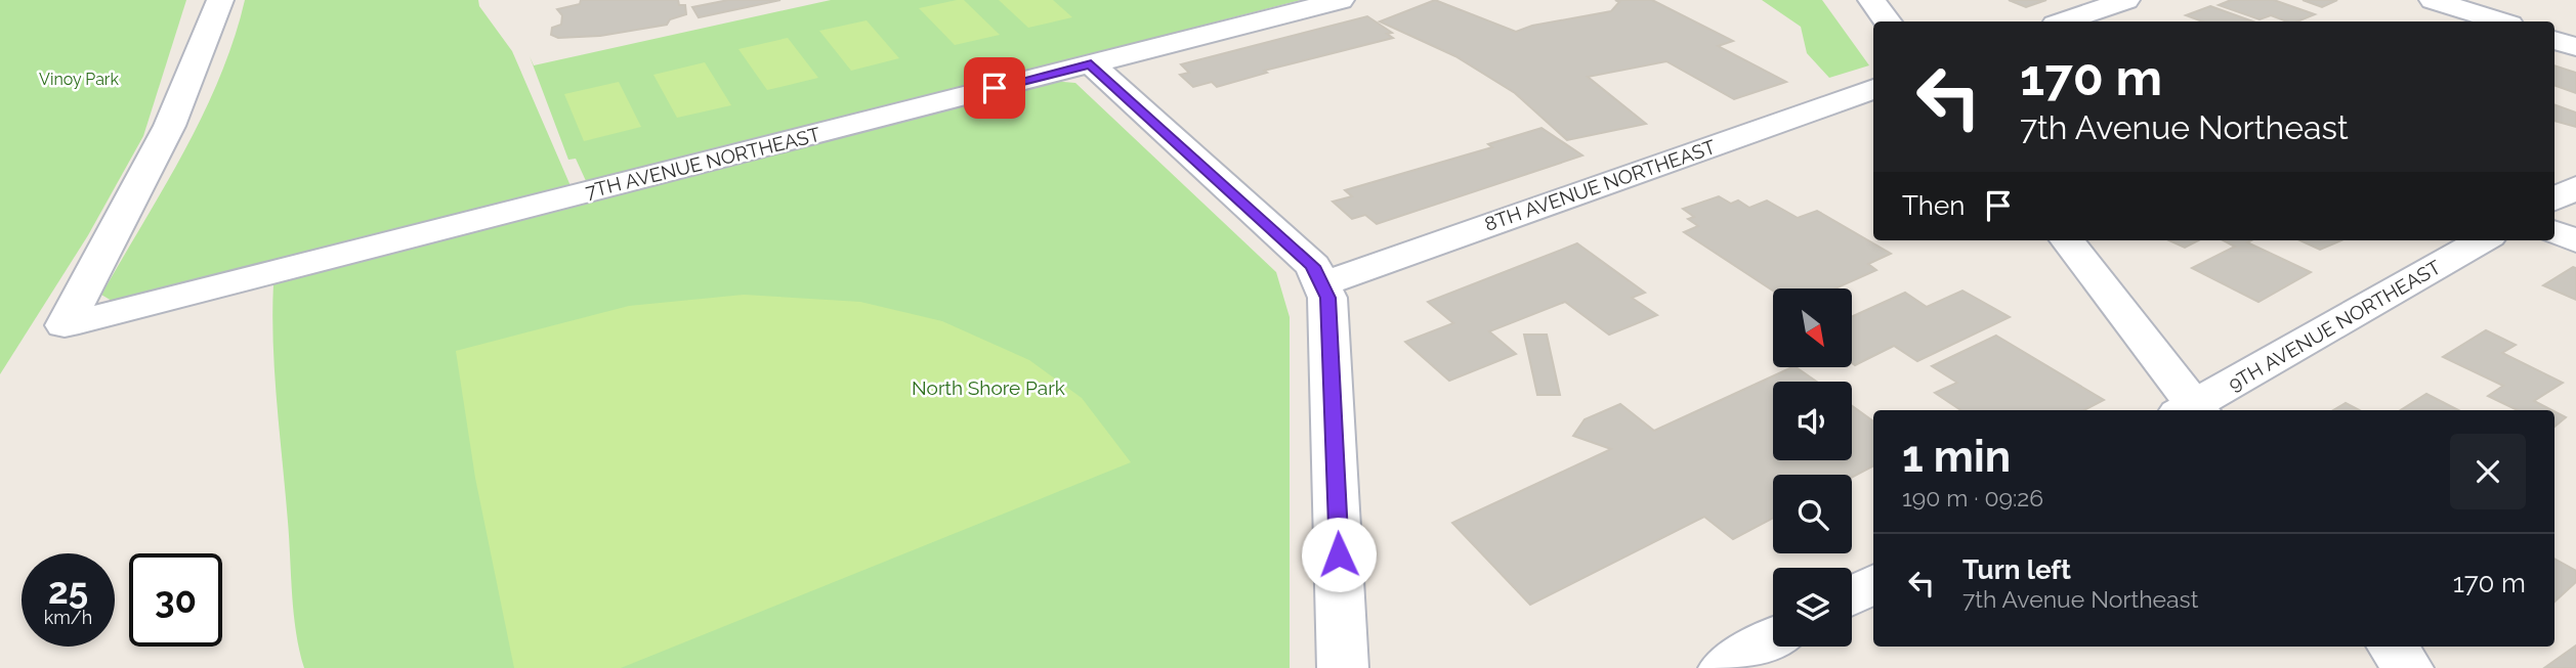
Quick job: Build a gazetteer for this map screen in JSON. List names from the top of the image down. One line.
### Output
{"streets":{"street":["7TH AVENUE NORTHEAST","8TH AVENUE NORTHEAST","9TH AVENUE NORTHEAST"]},"parks":["Vinoy Park","North Shore Park"],"north":"bottom right","page":{"turn":["170 m","7th Avenue Northeast"],"then":"Then","heading":["1 min","190 m · 09:26"],"list":[{"name":"Turn left","note":"7th Avenue Northeast","value":"170 m"}],"speed":"25 km/h","limit":"30"}}
